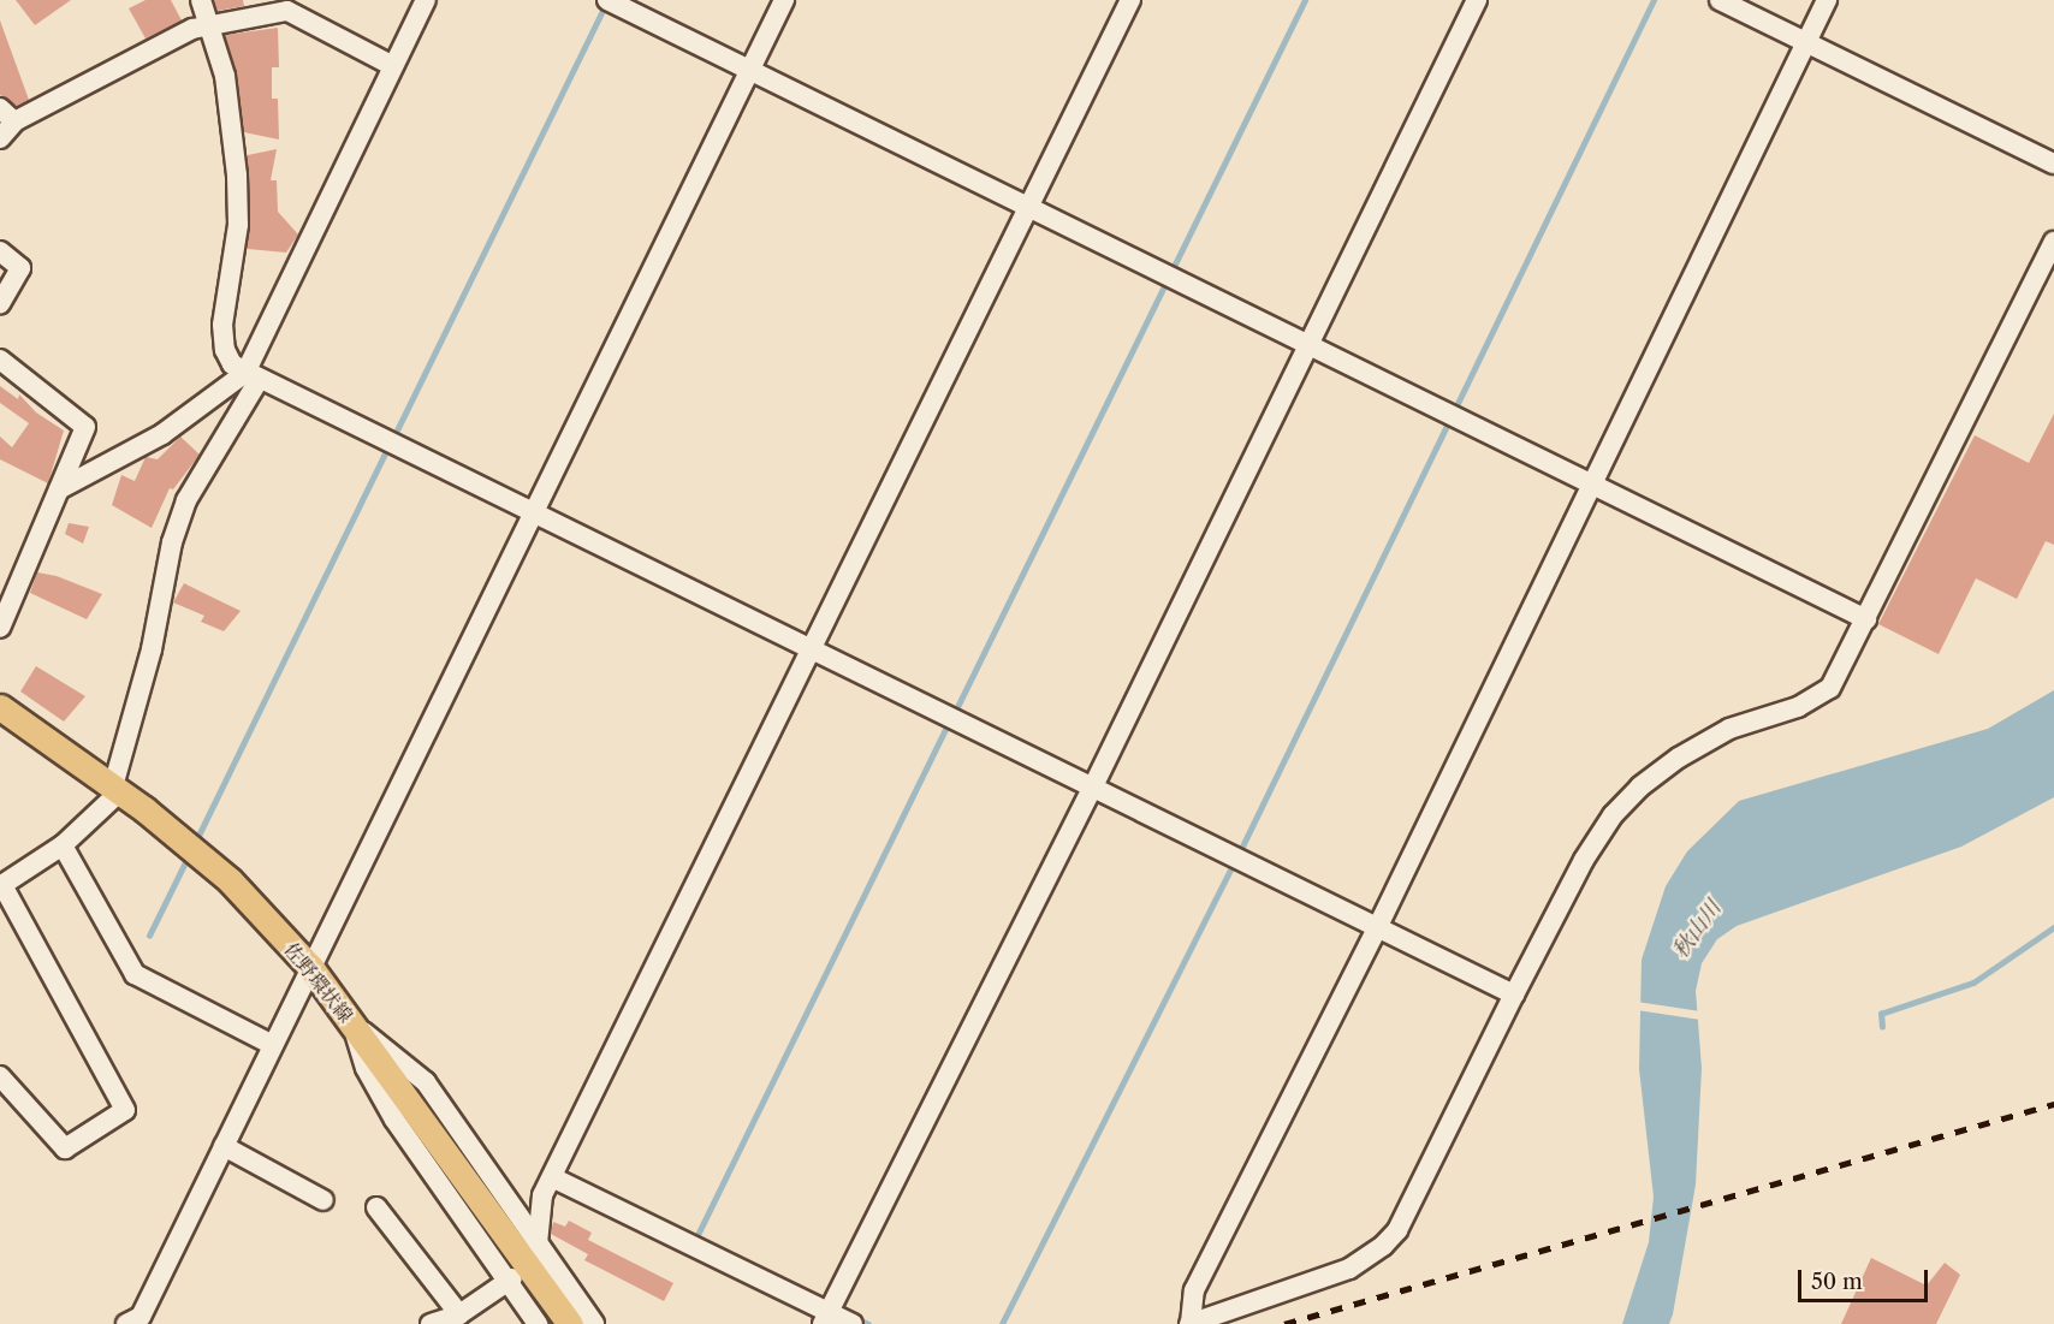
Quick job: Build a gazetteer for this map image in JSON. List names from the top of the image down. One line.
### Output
{"streets":{"main road":["佐野環状線"]},"water":["秋山川"],"scale_bar":"50 m"}
